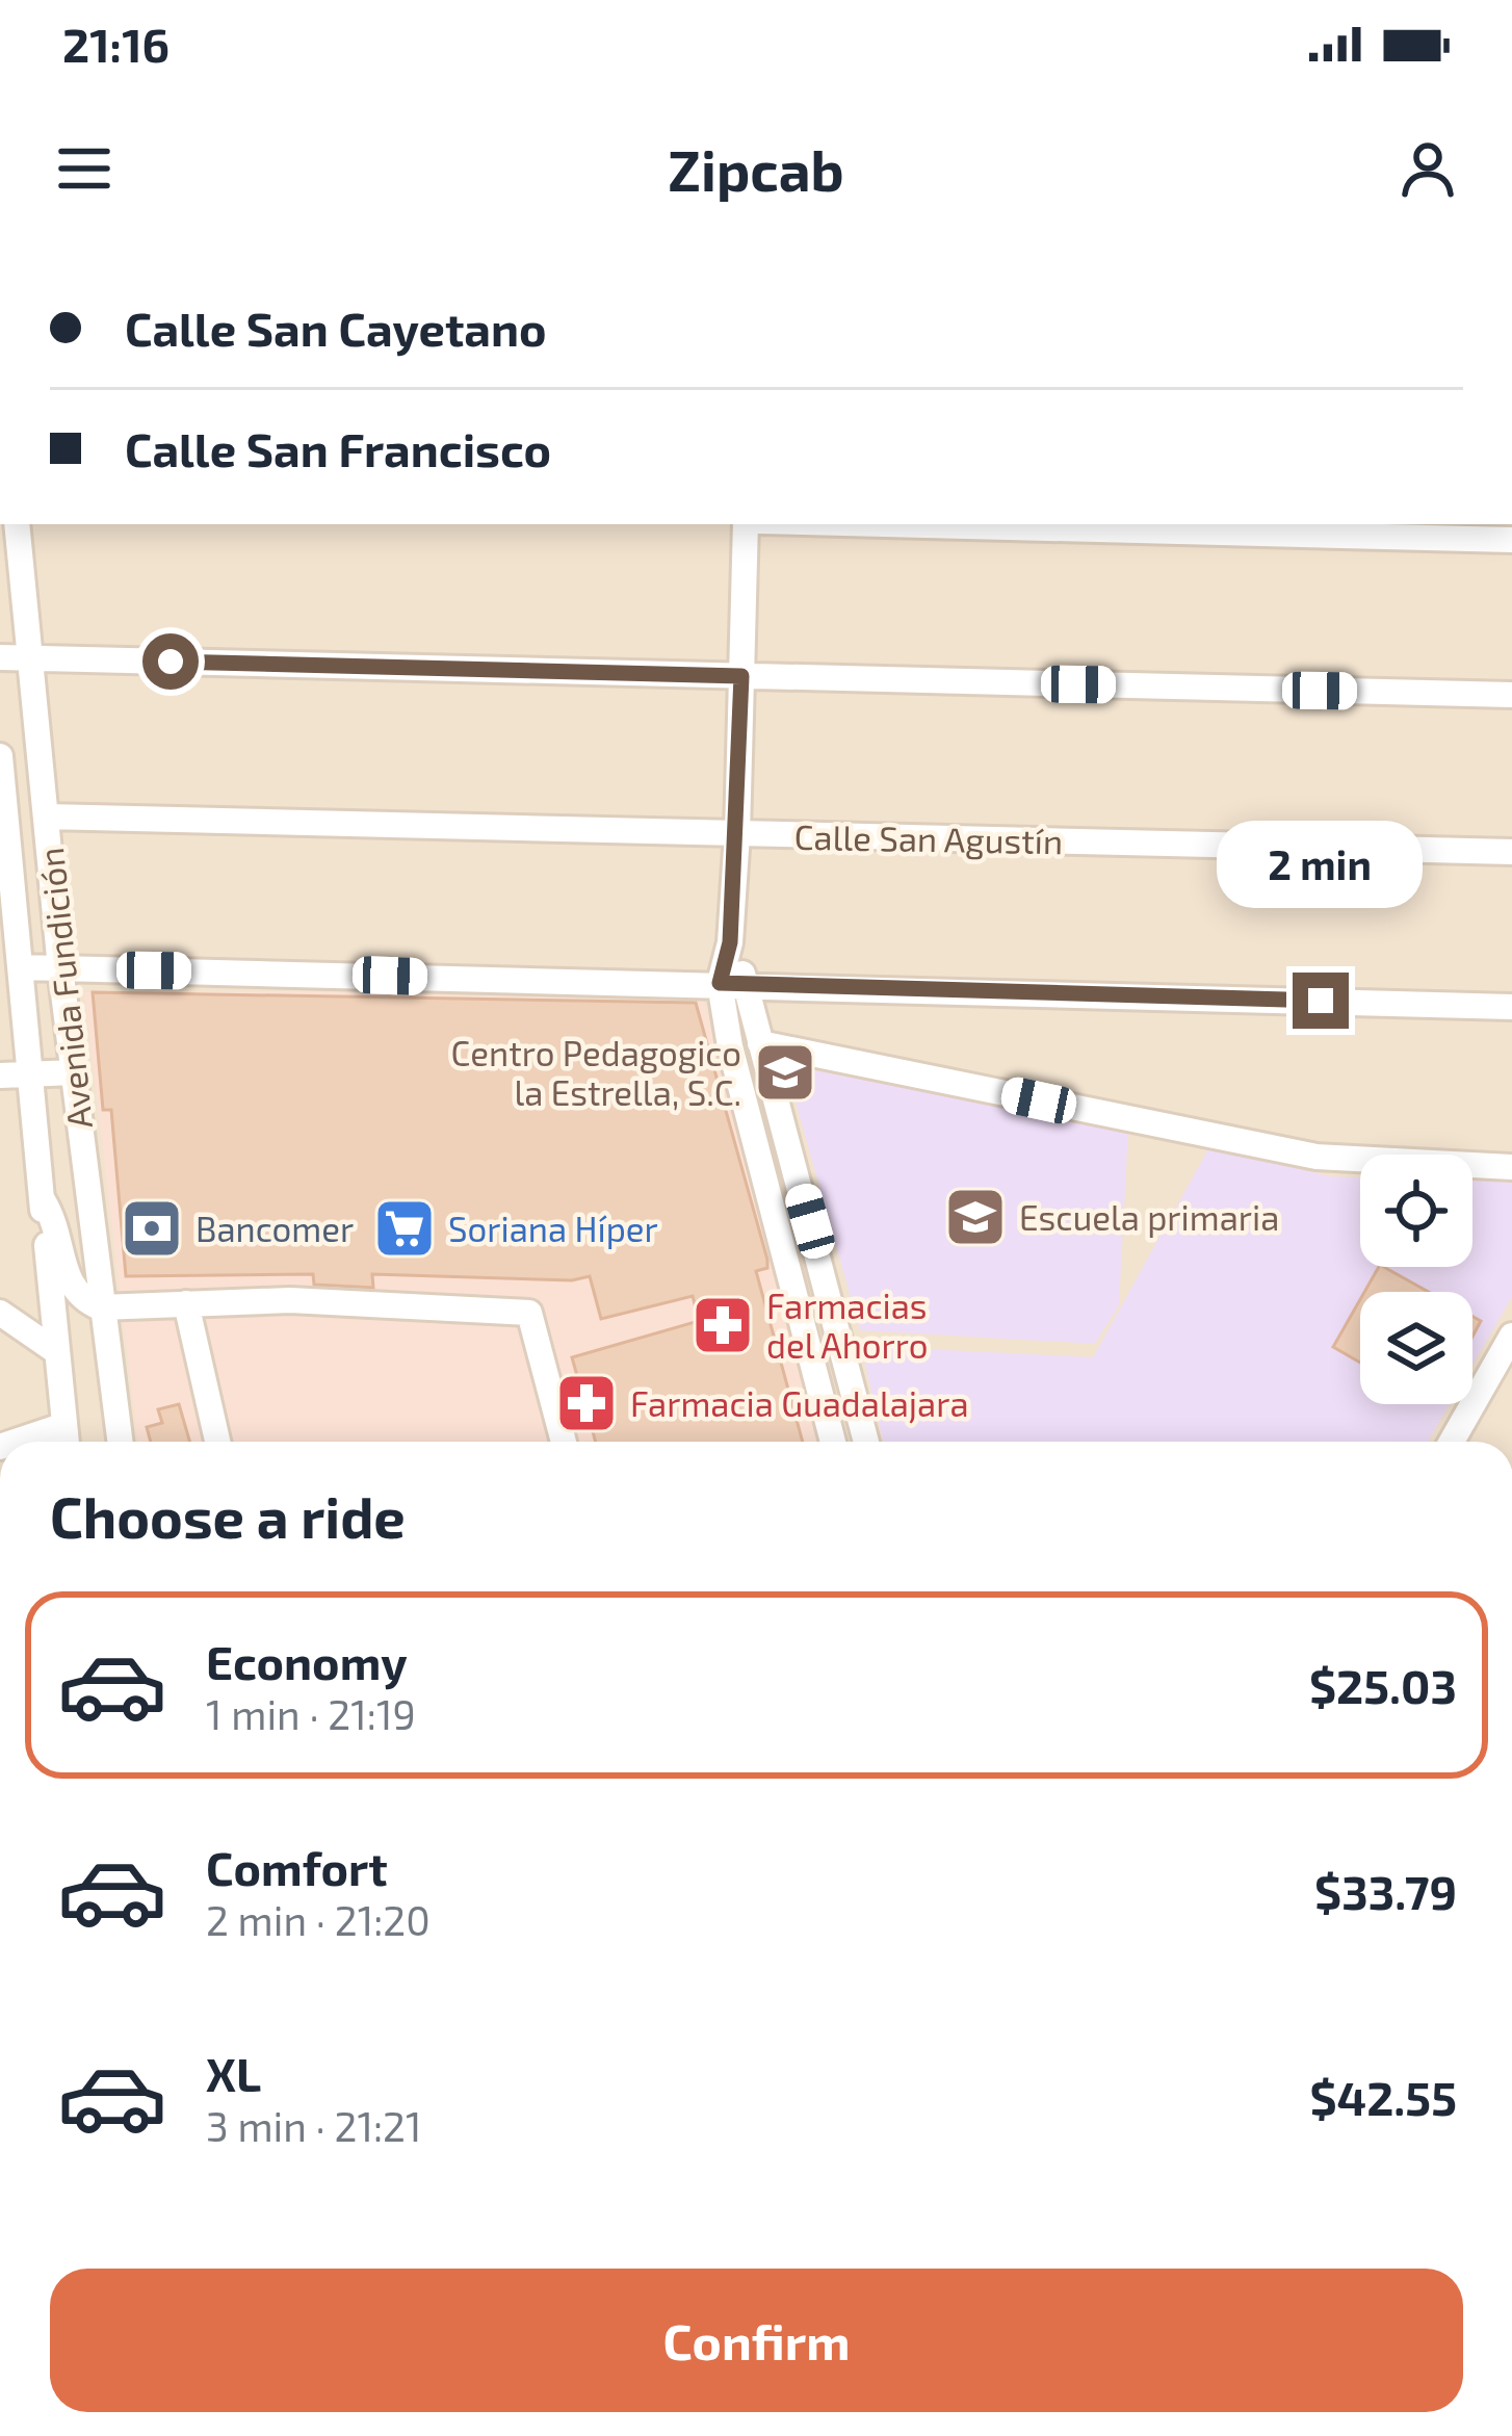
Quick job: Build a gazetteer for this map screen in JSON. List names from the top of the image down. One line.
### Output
{"streets":{"street":["Calle San Agustín","Avenida Fundición"]},"crossings":[["Calle San Agustín","Avenida Fundición"]],"places":{"school or university":["Centro Pedagogico la Estrella, S.C.","Escuela primaria"],"bank":["Bancomer"],"supermarket":["Soriana Híper"],"pharmacy":["Farmacias del Ahorro","Farmacia Guadalajara"]},"page":{"status":"21:16","header":"Zipcab","banner":["Calle San Cayetano","Calle San Francisco"],"bubble":"2 min","heading":"Choose a ride","list":[{"name":"Economy","note":"1 min · 21:19","value":"$25.03"},{"name":"Comfort","note":"2 min · 21:20","value":"$33.79"},{"name":"XL","note":"3 min · 21:21","value":"$42.55"}],"buttons":"Confirm"}}
